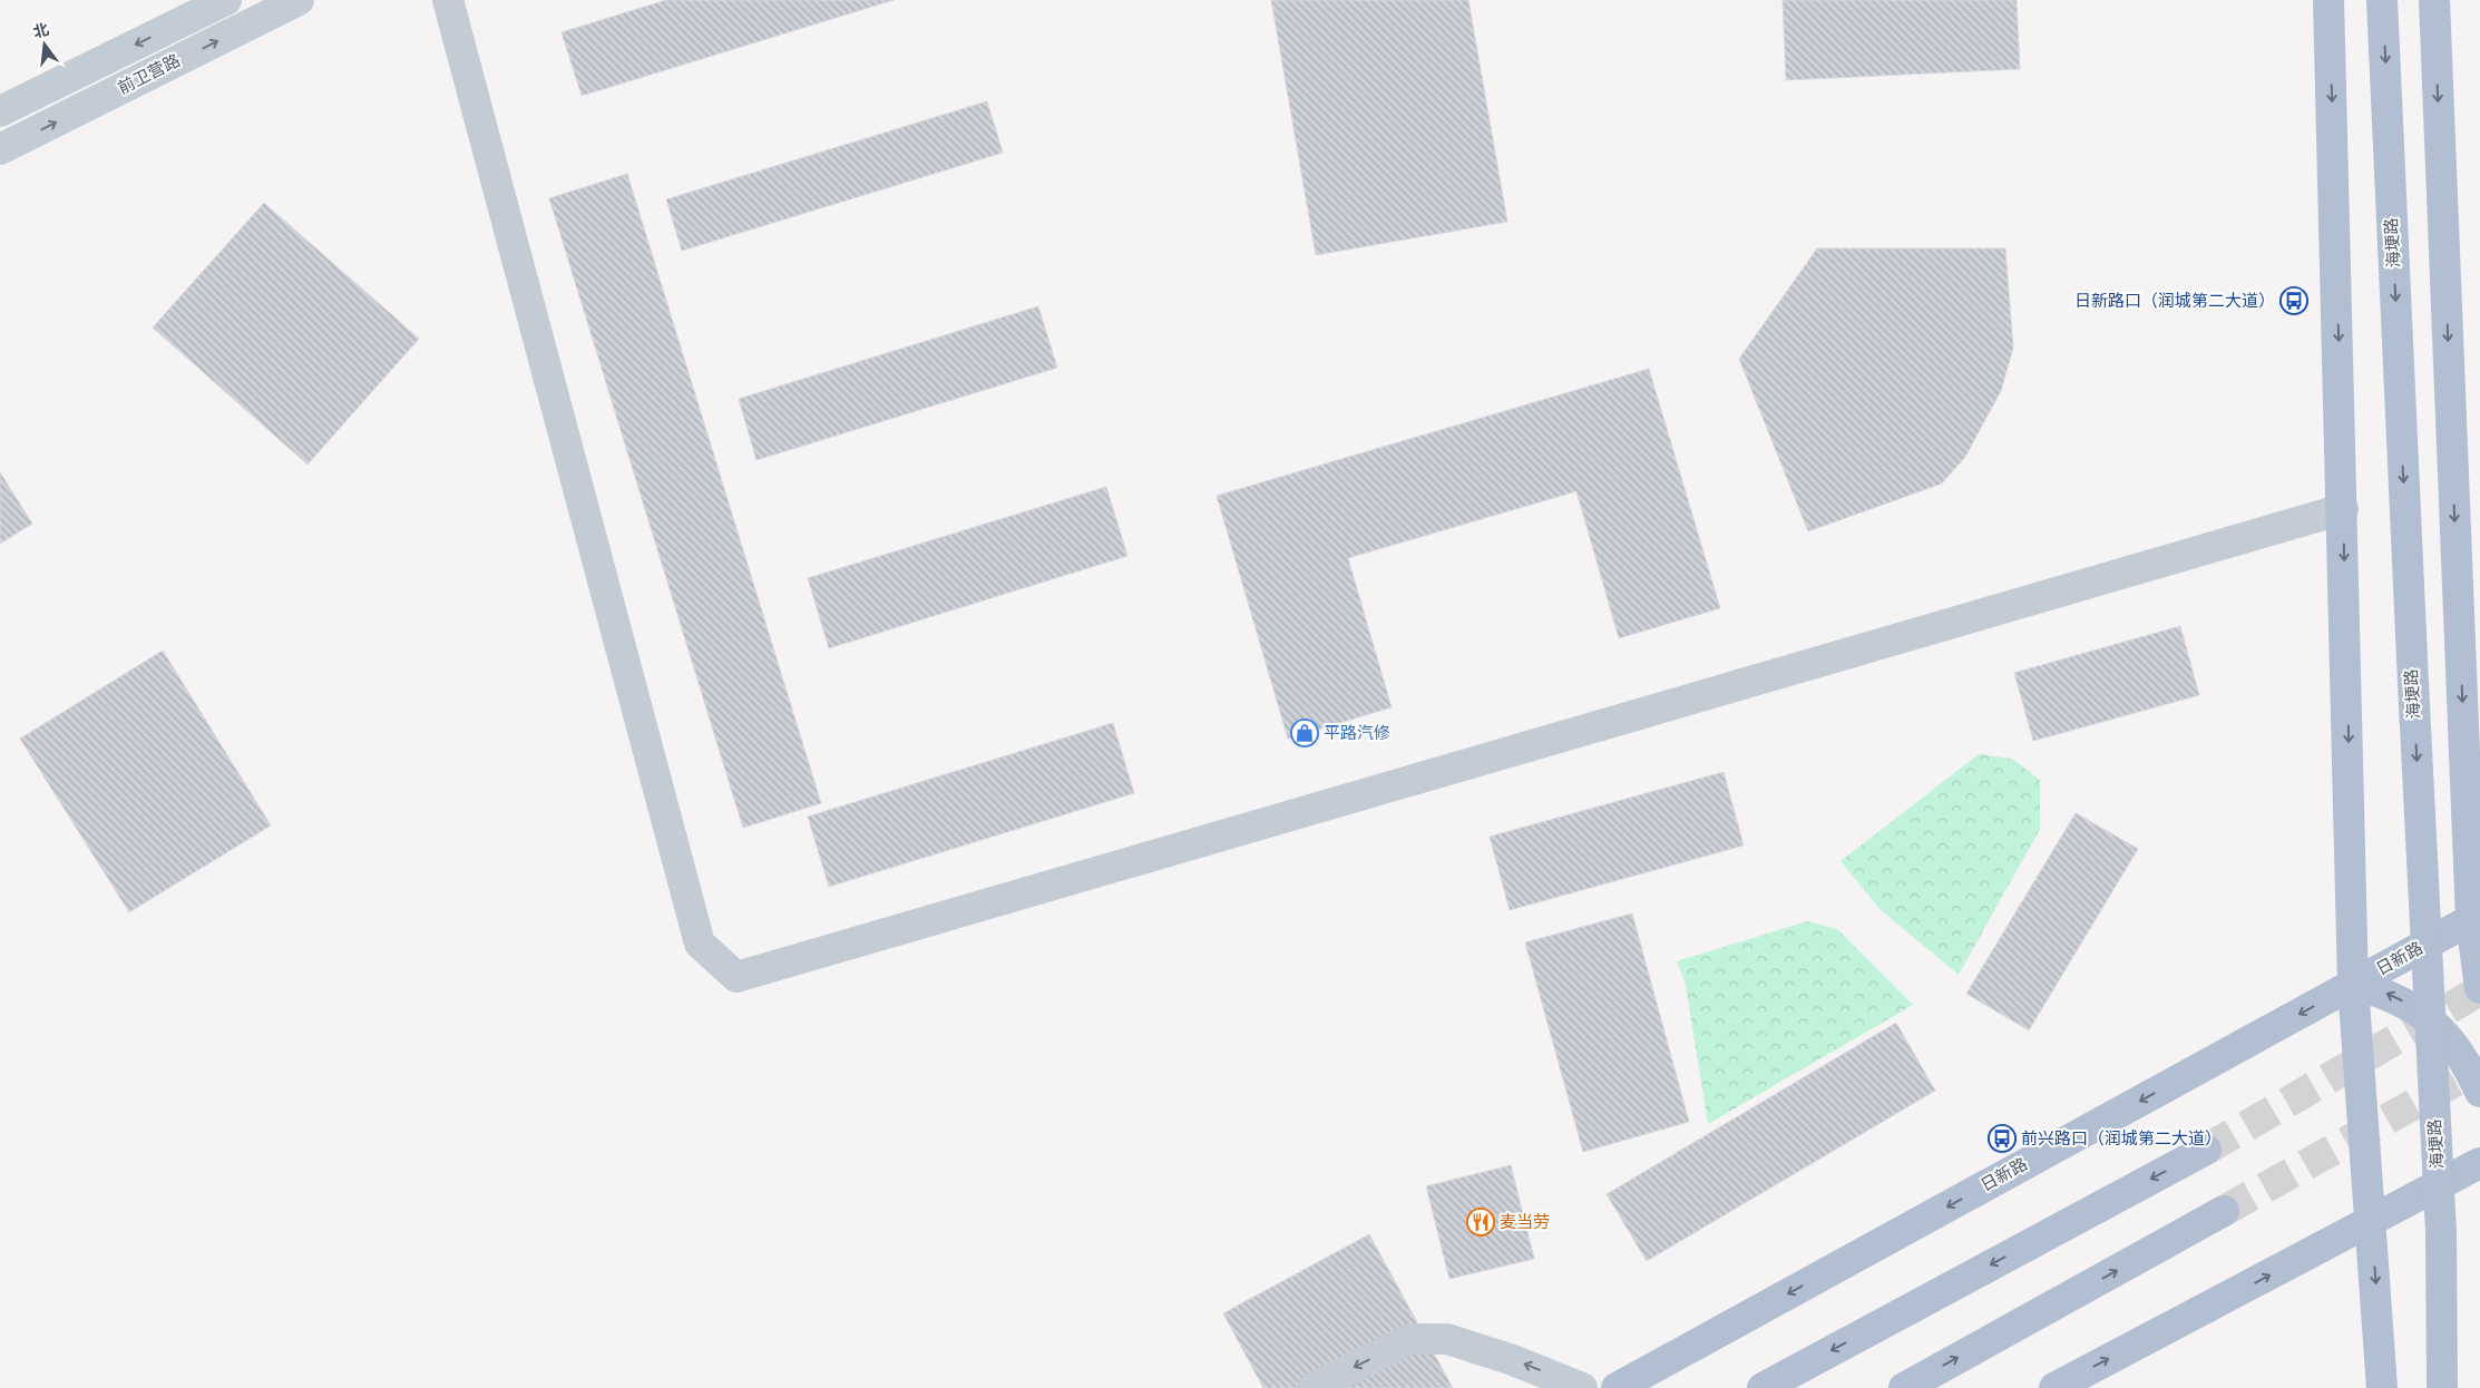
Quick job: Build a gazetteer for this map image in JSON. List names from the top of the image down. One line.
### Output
{"streets":{"main road":["海埂路","日新路"],"street":["前卫营路"]},"places":{"bus stop":["日新路口（润城第二大道）","前兴路口（润城第二大道）"],"shop":["平路汽修"],"restaurant":["麦当劳"]},"north":"top"}
